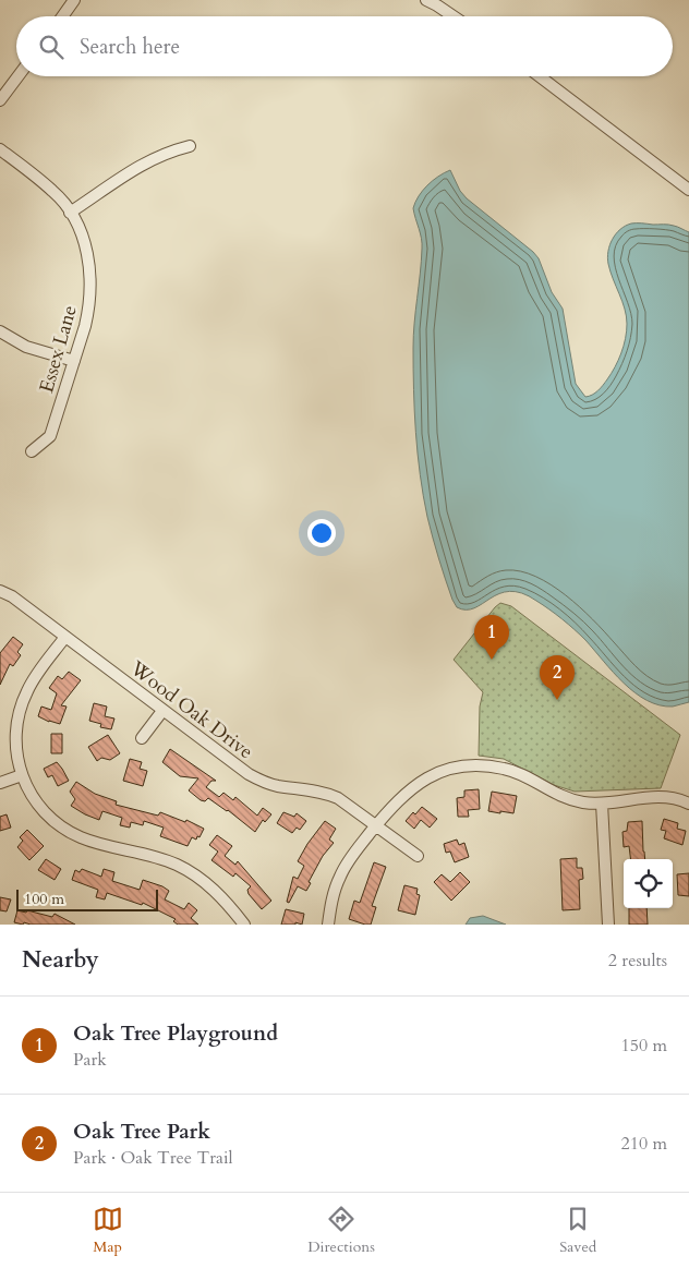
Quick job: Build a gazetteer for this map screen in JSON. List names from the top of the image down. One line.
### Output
{"streets":{"street":["Essex Lane","Wood Oak Drive"]},"scale_bar":"100 m","page":{"search":"Search here","pins":["1","2"],"scale":"100 m","heading":["Nearby","2 results"],"list":[{"mark":"1","name":"Oak Tree Playground","note":"Park","value":"150 m"},{"mark":"2","name":"Oak Tree Park","note":"Park · Oak Tree Trail","value":"210 m"}],"nav":["Map","Directions","Saved"]}}
